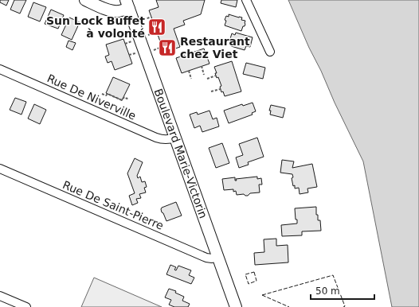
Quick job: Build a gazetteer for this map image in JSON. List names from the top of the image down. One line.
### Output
{"streets":{"street":["Rue De Niverville","Boulevard Marie-Victorin","Rue De Saint-Pierre"]},"crossings":[["Rue De Niverville","Boulevard Marie-Victorin"],["Boulevard Marie-Victorin","Rue De Saint-Pierre"]],"places":{"restaurant":["Sun Lock Buffet à volonté","Restaurant chez Viet"]},"scale_bar":"50 m"}
